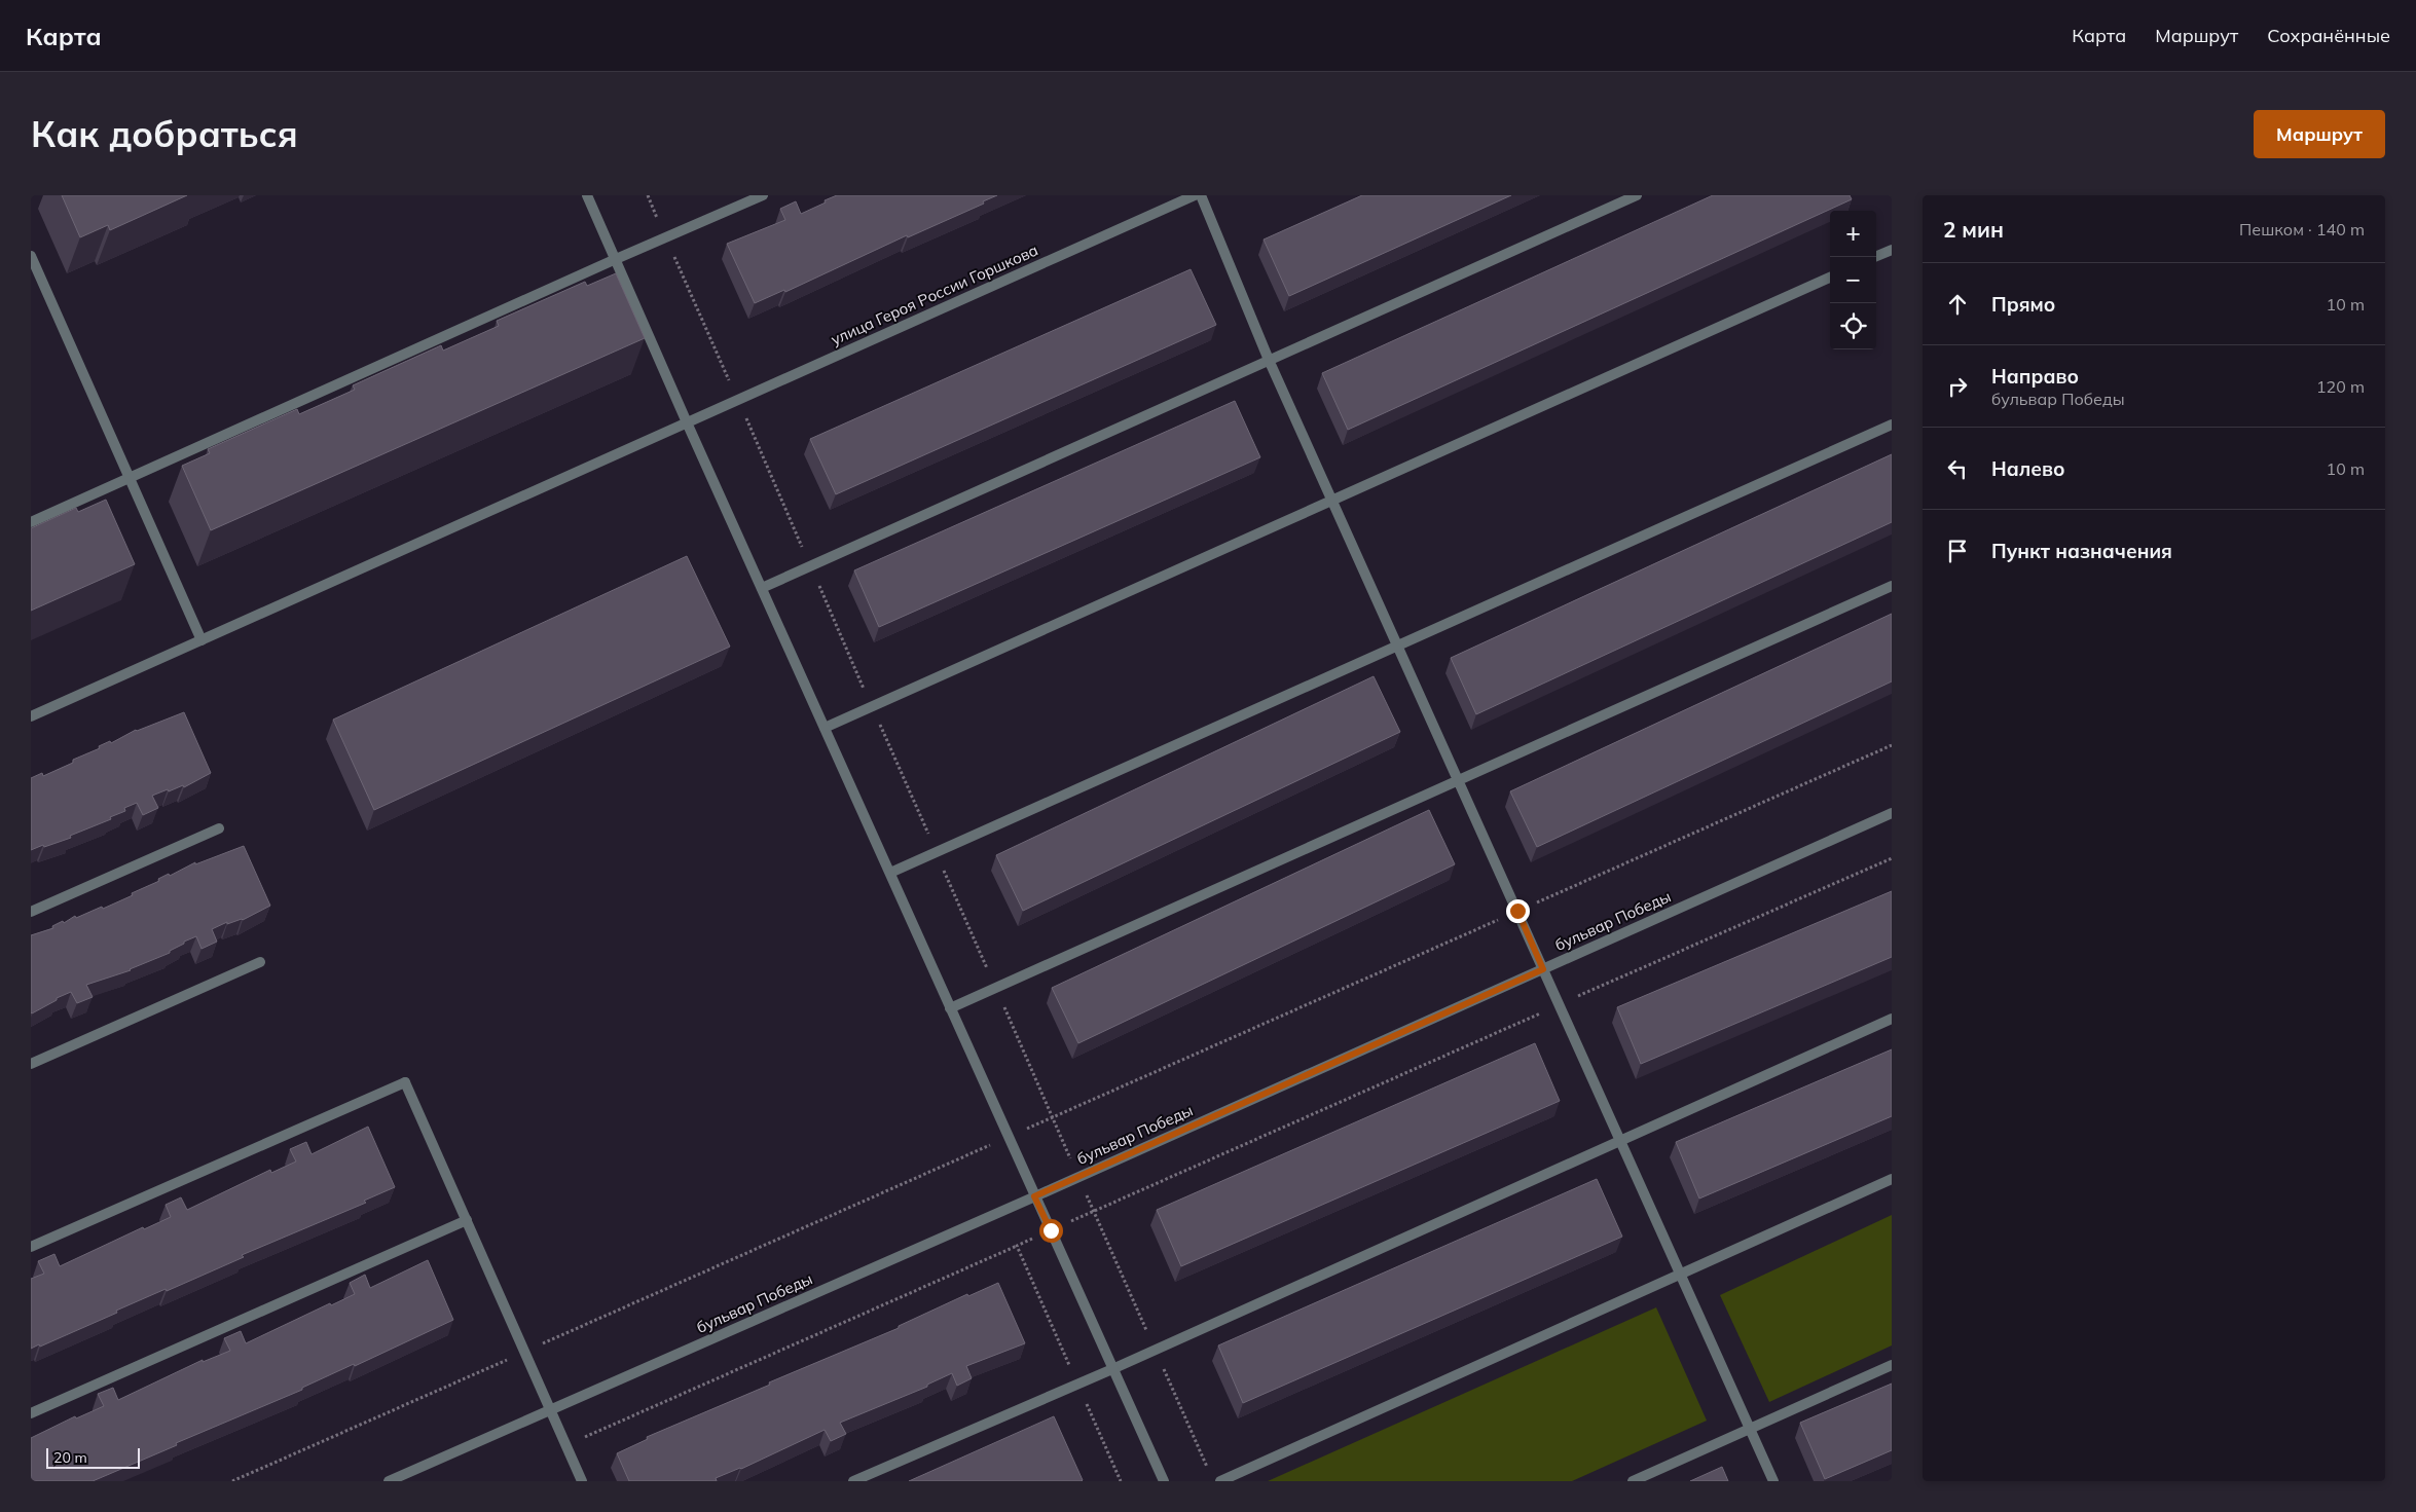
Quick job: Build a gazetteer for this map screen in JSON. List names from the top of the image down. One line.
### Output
{"streets":{"street":["улица Героя России Горшкова","бульвар Победы"]},"scale_bar":"20 m","page":{"header":"Карта","nav":["Карта","Маршрут","Сохранённые"],"buttons":"Маршрут","title":"Как добраться","heading":["2 мин","Пешком · 140 m"],"map_buttons":["+","−"],"list":[["Прямо","10 m"],["Направо","бульвар Победы","120 m"],["Налево","10 m"],"Пункт назначения"],"scale":"20 m"}}
